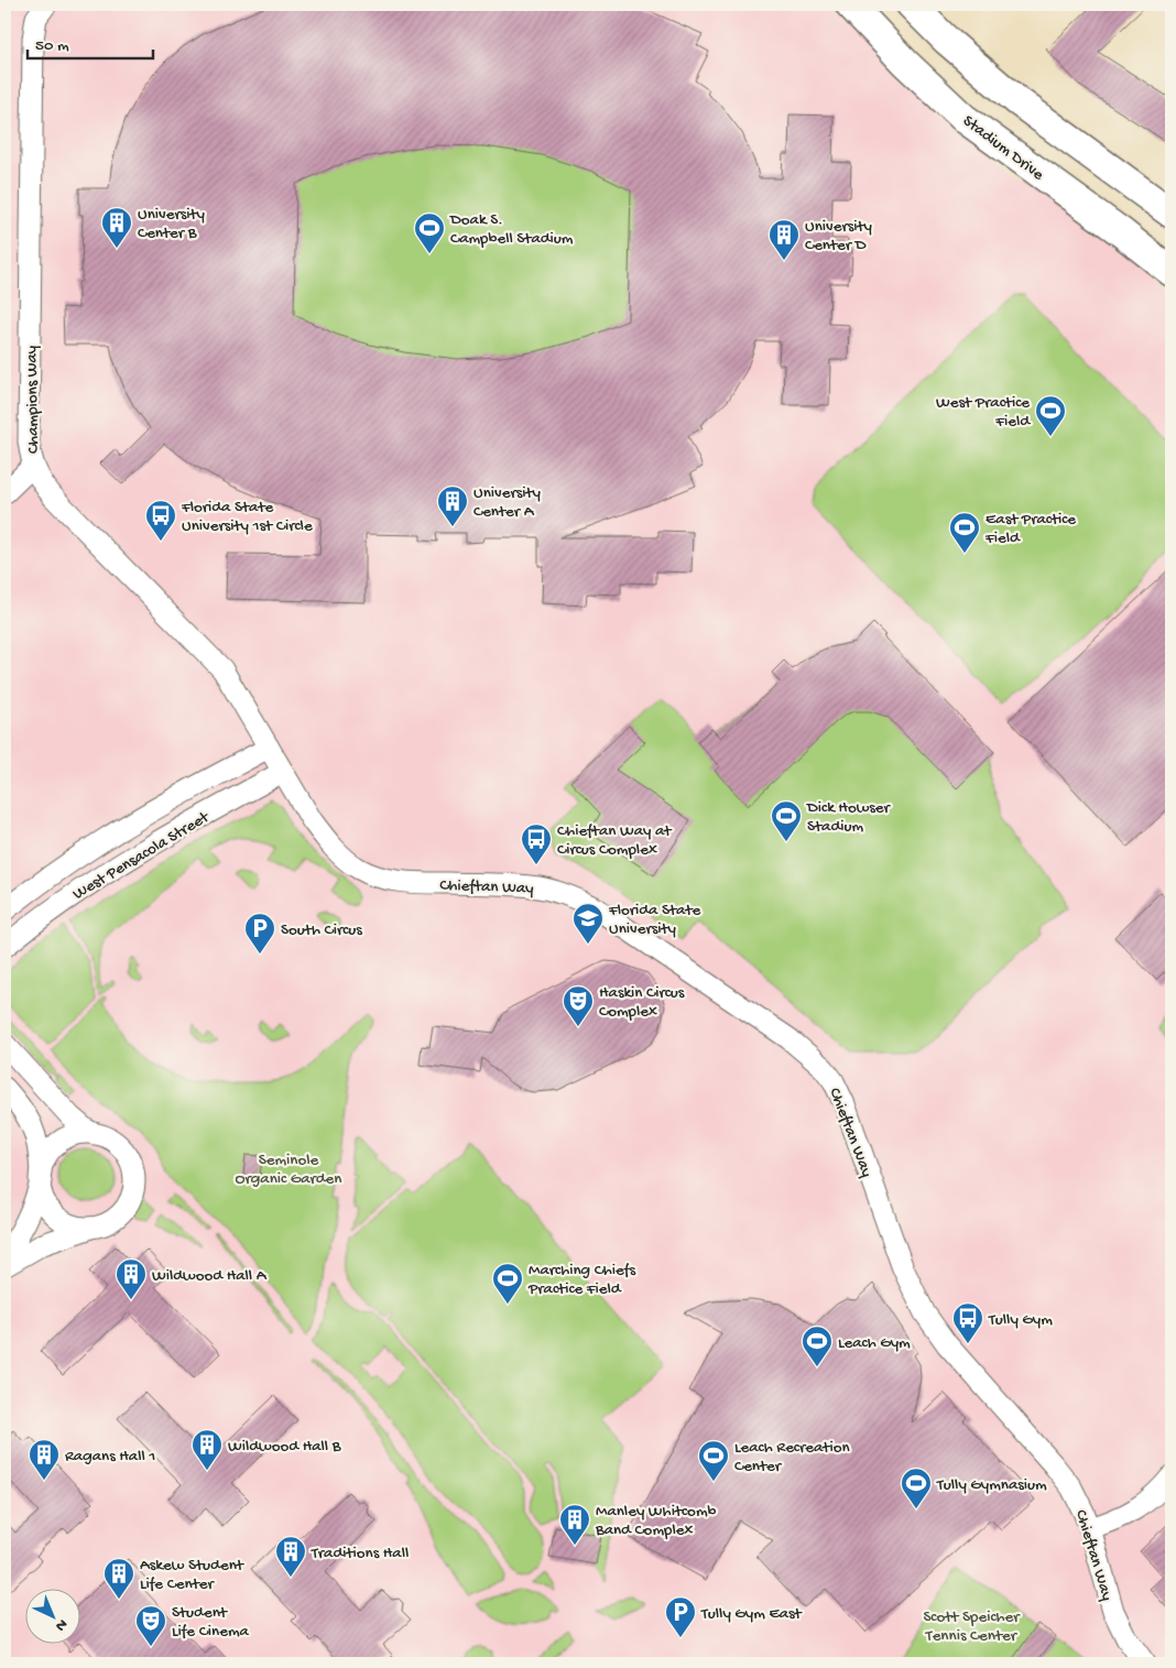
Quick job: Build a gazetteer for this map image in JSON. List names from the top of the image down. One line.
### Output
{"streets":{"main road":["Stadium Drive"],"street":["Champions Way","West Pensacola Street","Chieftan Way"]},"crossings":[["Champions Way","West Pensacola Street"],["Champions Way","Chieftan Way"],["West Pensacola Street","Chieftan Way"]],"parks":["Seminole Organic Garden","Scott Speicher Tennis Center"],"places":{"building":["University Center B","University Center D","University Center A","Wildwood Hall A","Wildwood Hall B","Ragans Hall 1","Manley Whitcomb Band Complex","Traditions Hall","Askew Student Life Center"],"sports":["Doak S. Campbell Stadium","West Practice Field","East Practice Field","Dick Howser Stadium","Marching Chiefs Practice Field","Leach Gym","Leach Recreation Center","Tully Gymnasium"],"bus stop":["Florida State University 1st Circle","Chieftan Way at Circus Complex","Tully Gym"],"school or university":["Florida State University"],"parking":["South Circus","Tully Gym East"],"theatre":["Haskin Circus Complex","Student Life Cinema"]},"scale_bar":"50 m","north":"bottom right"}
